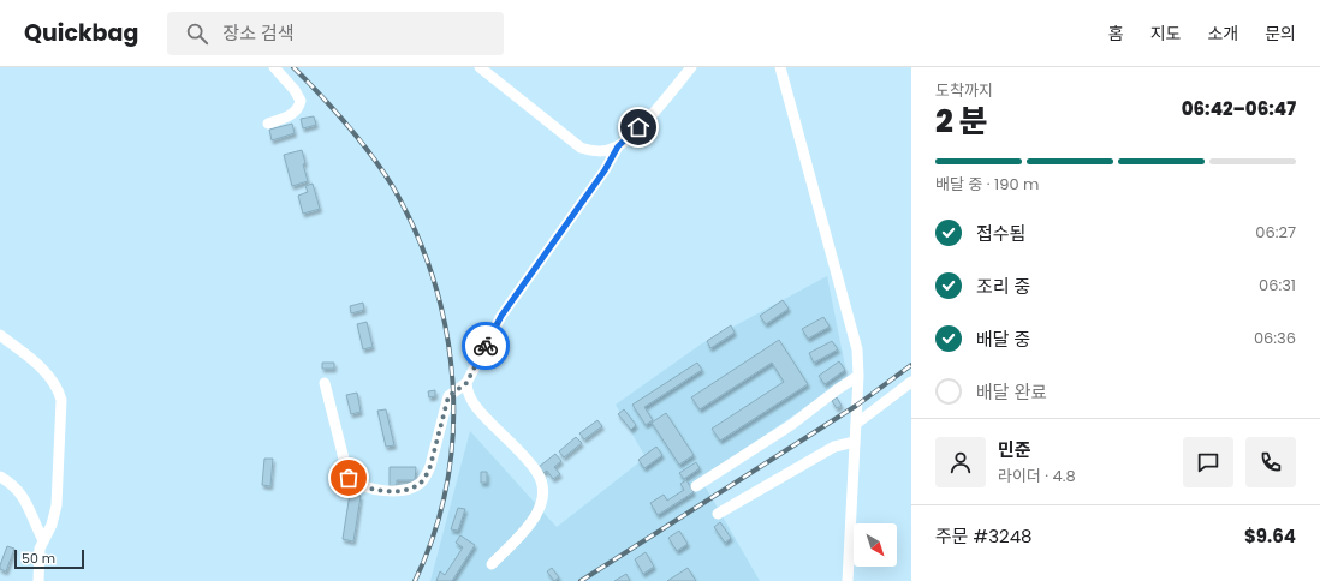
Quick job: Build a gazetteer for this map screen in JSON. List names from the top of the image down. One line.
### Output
{"scale_bar":"50 m","north":"bottom right","page":{"header":"Quickbag","search":"장소 검색","nav":["홈","지도","소개","문의"],"heading":["2 분","도착까지","06:42–06:47"],"panel":["민준","라이더 · 4.8","주문 #3248","$9.64"],"bar":"배달 중 · 190 m","list":[["접수됨","06:27"],["조리 중","06:31"],["배달 중","06:36"],"배달 완료"],"scale":"50 m"}}
